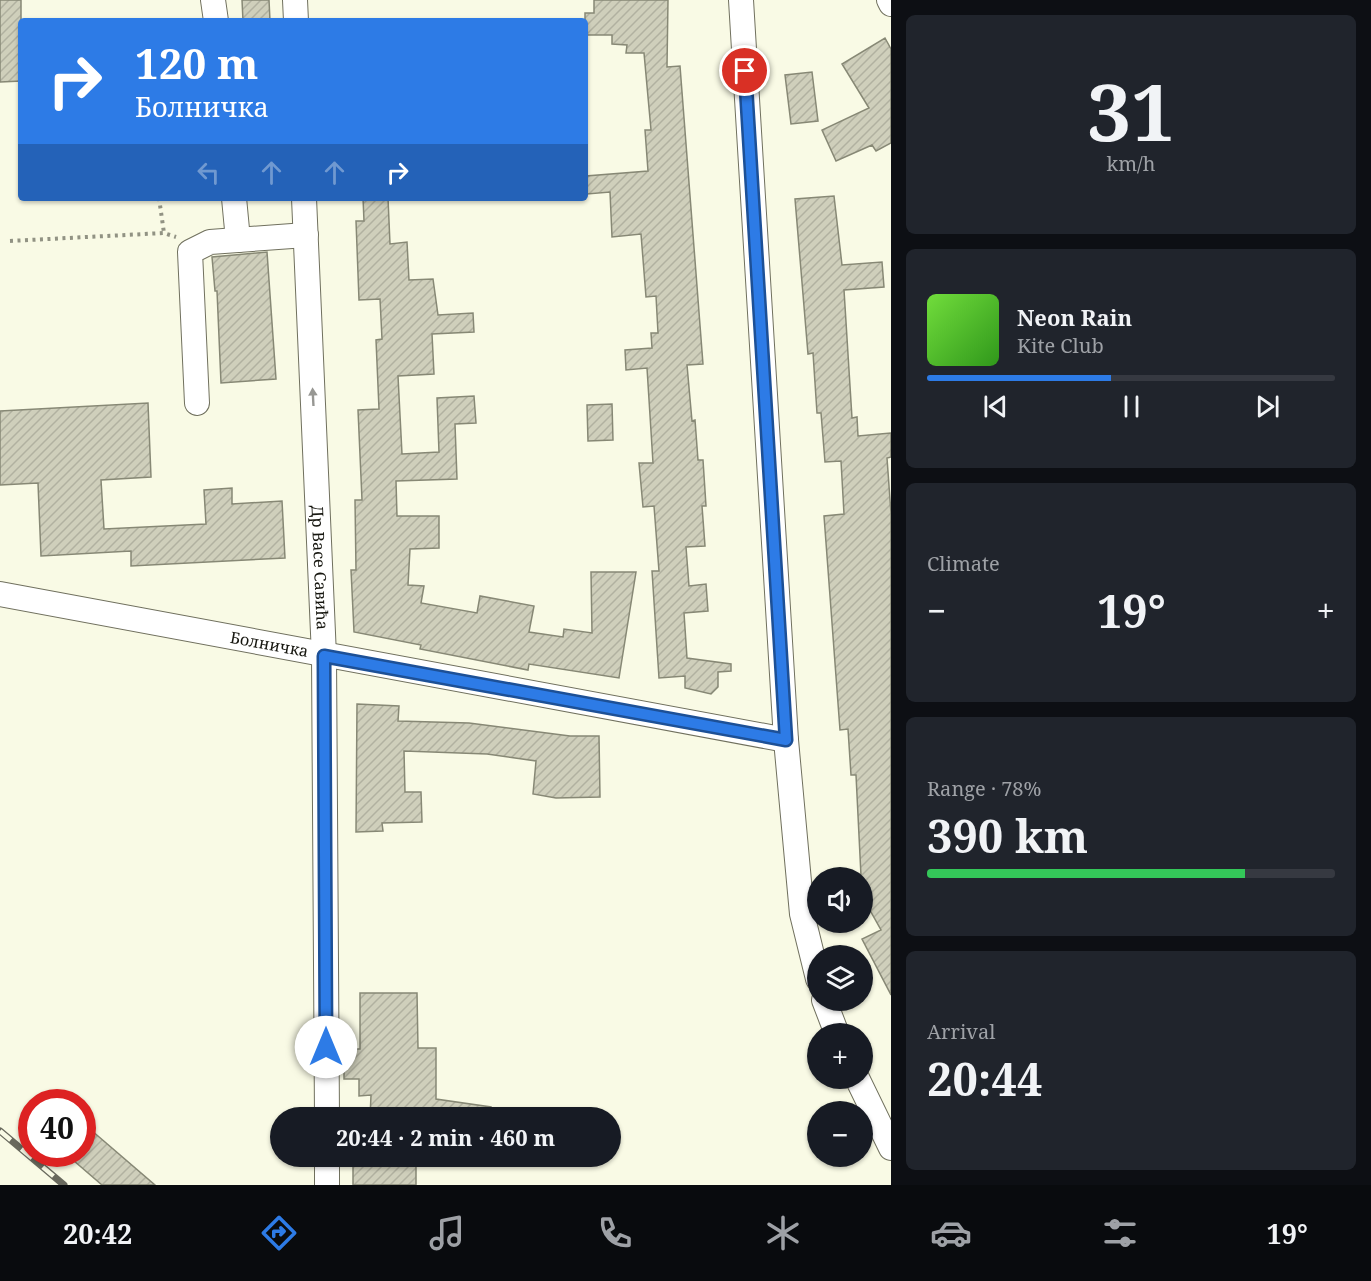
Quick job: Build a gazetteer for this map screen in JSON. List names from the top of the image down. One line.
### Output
{"streets":{"street":["Др Васе Савића","Болничка"]},"crossings":[["Др Васе Савића","Болничка"]],"page":{"tile":[["31","km/h"],"Climate",["Range · 78%","390 km"],["Arrival","20:44"]],"turn":["120 m","Болничка"],"song":["Neon Rain","Kite Club"],"heat":["−","19°","+"],"map_buttons":["+","−"],"limit":"40","trip":"20:44 · 2 min · 460 m","tabs":["20:42","19°"]}}
